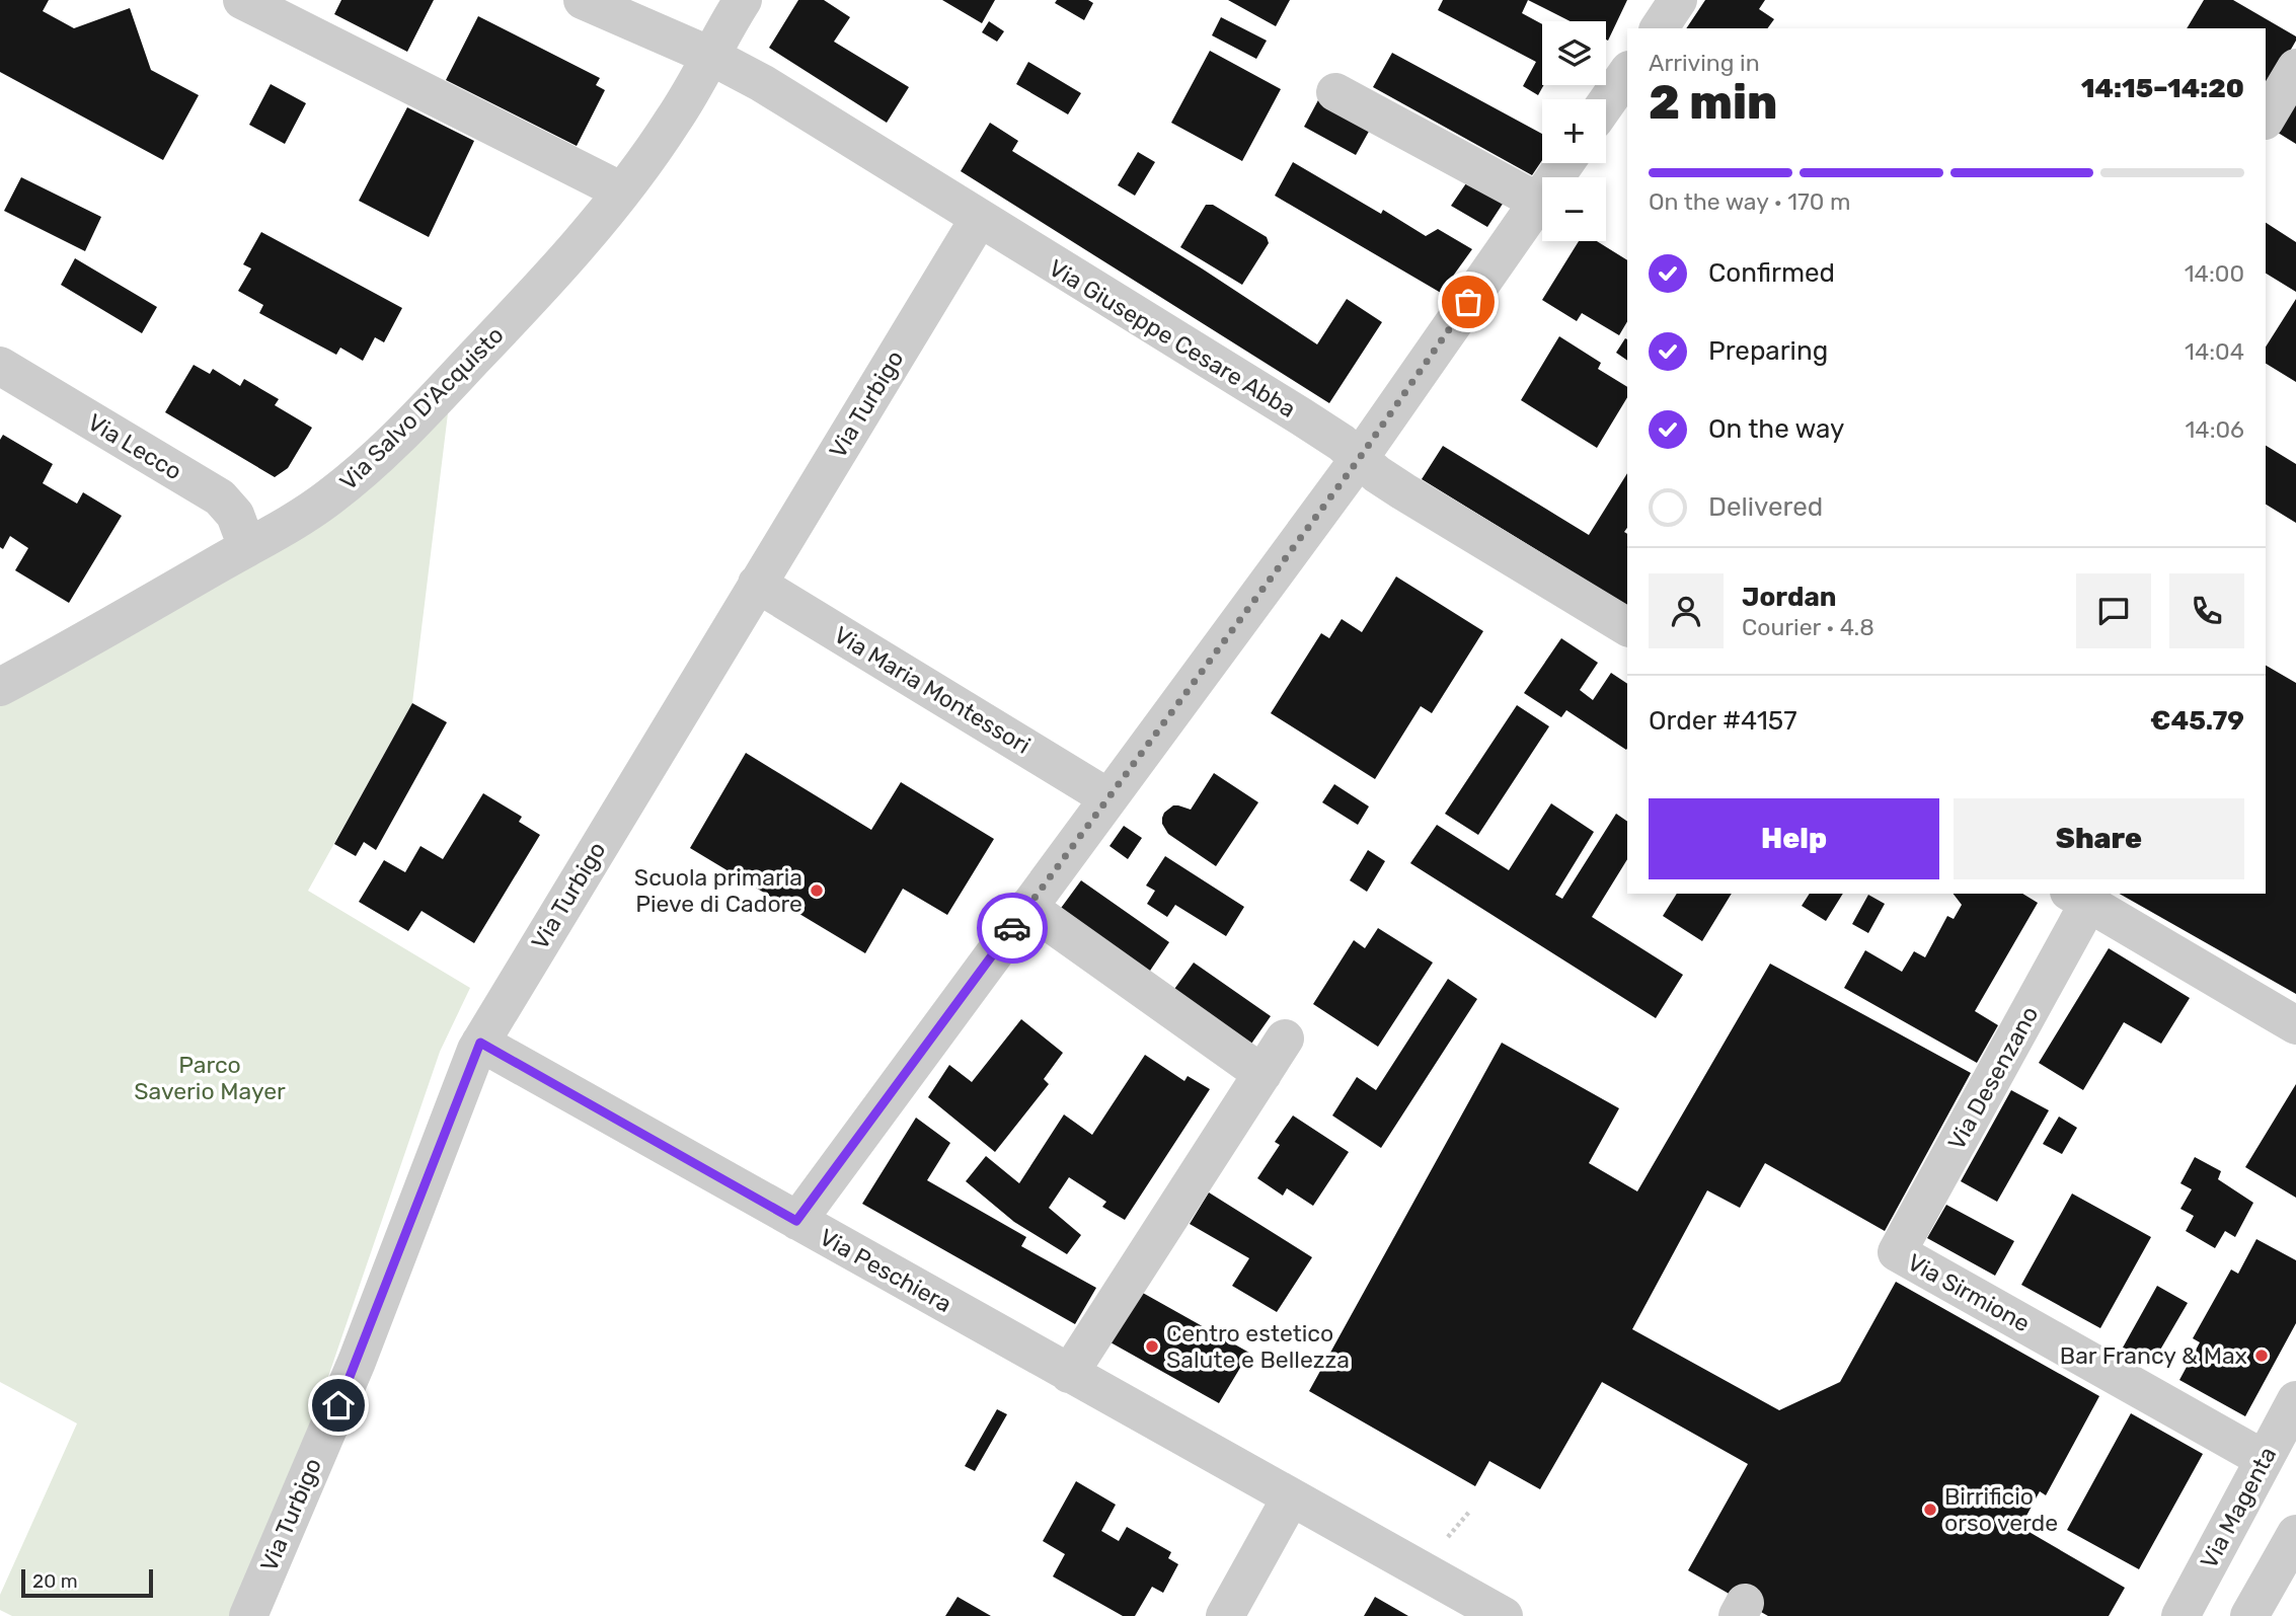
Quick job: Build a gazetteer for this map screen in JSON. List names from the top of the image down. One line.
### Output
{"streets":{"street":["Via Giuseppe Cesare Abba","Via Turbigo","Via Salvo D'Acquisto","Via Lecco","Via Maria Montessori","Via Desenzano","Via Peschiera","Via Sirmione","Via Magenta"]},"crossings":[["Via Giuseppe Cesare Abba","Via Turbigo"],["Via Giuseppe Cesare Abba","Via Salvo D'Acquisto"],["Via Turbigo","Via Maria Montessori"],["Via Turbigo","Via Peschiera"],["Via Salvo D'Acquisto","Via Lecco"],["Via Desenzano","Via Sirmione"],["Via Sirmione","Via Magenta"]],"parks":["Parco Saverio Mayer"],"places":["Scuola primaria Pieve di Cadore","Centro estetico Salute e Bellezza","Bar Francy & Max","Birrificio orso verde"],"scale_bar":"20 m","page":{"map_buttons":["+","−"],"heading":["2 min","Arriving in","14:15–14:20"],"panel":["Jordan","Courier · 4.8","Order #4157","€45.79"],"bar":"On the way · 170 m","list":[["Confirmed","14:00"],["Preparing","14:04"],["On the way","14:06"],"Delivered"],"buttons":["Help","Share"],"scale":"20 m"}}
